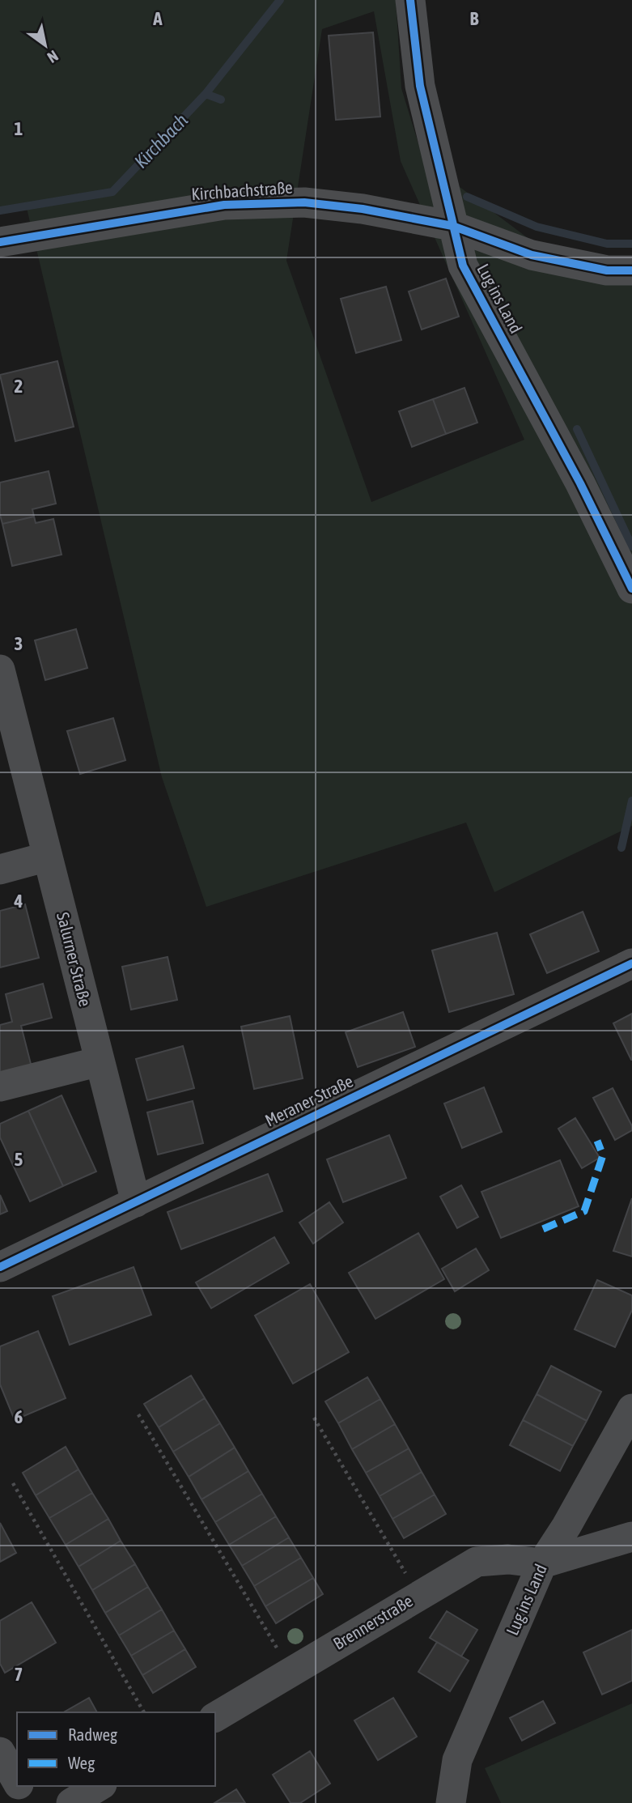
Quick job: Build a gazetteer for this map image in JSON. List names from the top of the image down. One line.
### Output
{"streets":{"street":["Kirchbachstraße","Lug ins Land","Salurner Straße","Meraner Straße","Brennerstraße"]},"crossings":[["Kirchbachstraße","Lug ins Land"],["Lug ins Land","Brennerstraße"],["Salurner Straße","Meraner Straße"]],"water":["Kirchbach"],"legend":["Radweg","Weg"],"north":"bottom right","grid":{"columns":["A","B"],"rows":["1","2","3","4","5","6","7"]}}
